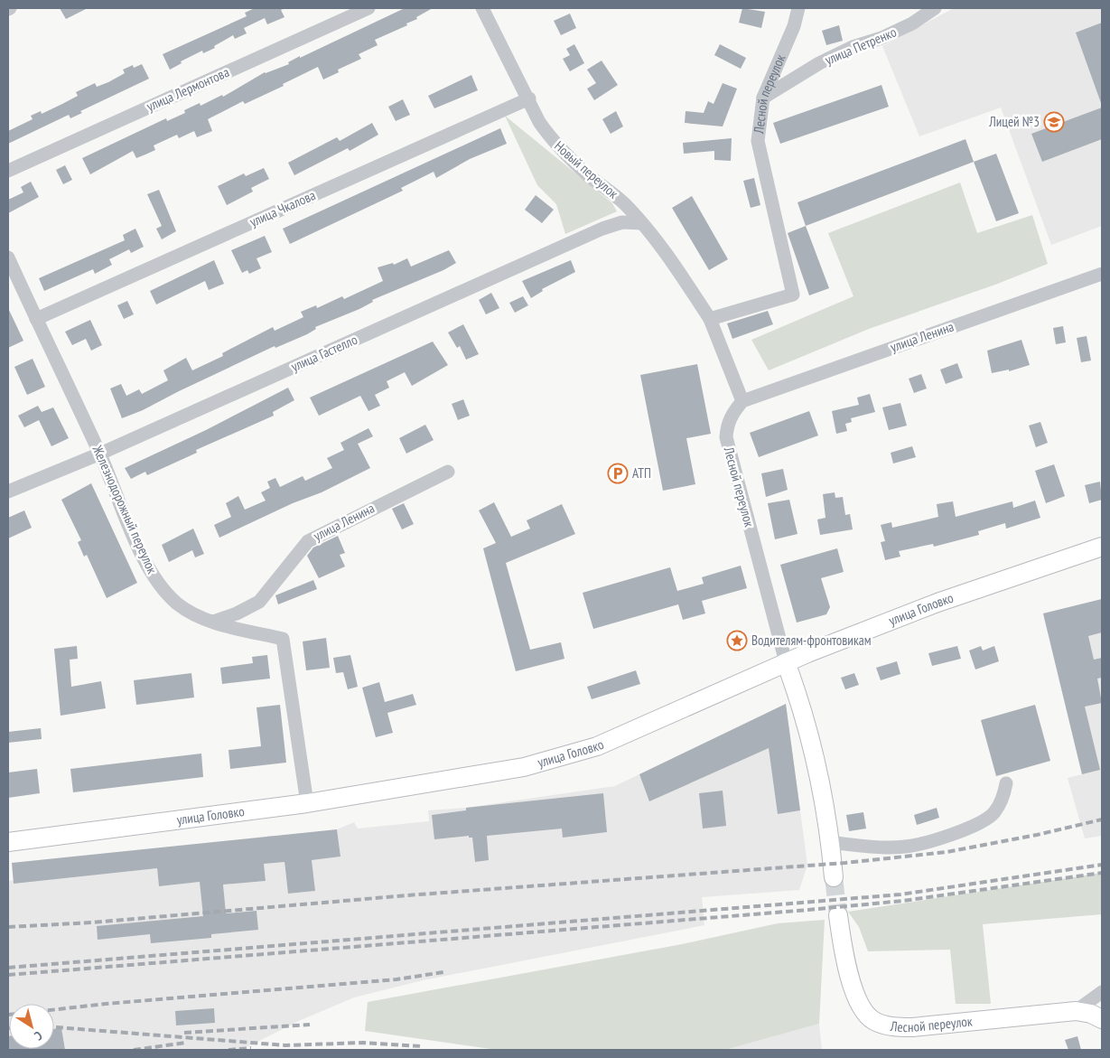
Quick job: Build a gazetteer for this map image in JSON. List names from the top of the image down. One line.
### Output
{"streets":{"main road":["Лесной переулок","улица Головко"],"street":["улица Петренко","улица Лермонтова","Новый переулок","улица Чкалова","улица Ленина","улица Гастелло","Железнодорожный переулок"]},"crossings":[["улица Петренко","Лесной переулок"],["Лесной переулок","Новый переулок"],["Лесной переулок","улица Ленина"],["Лесной переулок","улица Головко"],["Новый переулок","улица Чкалова"],["Новый переулок","улица Гастелло"],["улица Чкалова","Железнодорожный переулок"],["улица Ленина","Железнодорожный переулок"],["улица Гастелло","Железнодорожный переулок"],["Железнодорожный переулок","улица Головко"]],"places":{"school or university":["Лицей №3"],"parking":["АТП"],"place":["Водителям-фронтовикам"]},"north":"bottom right"}
